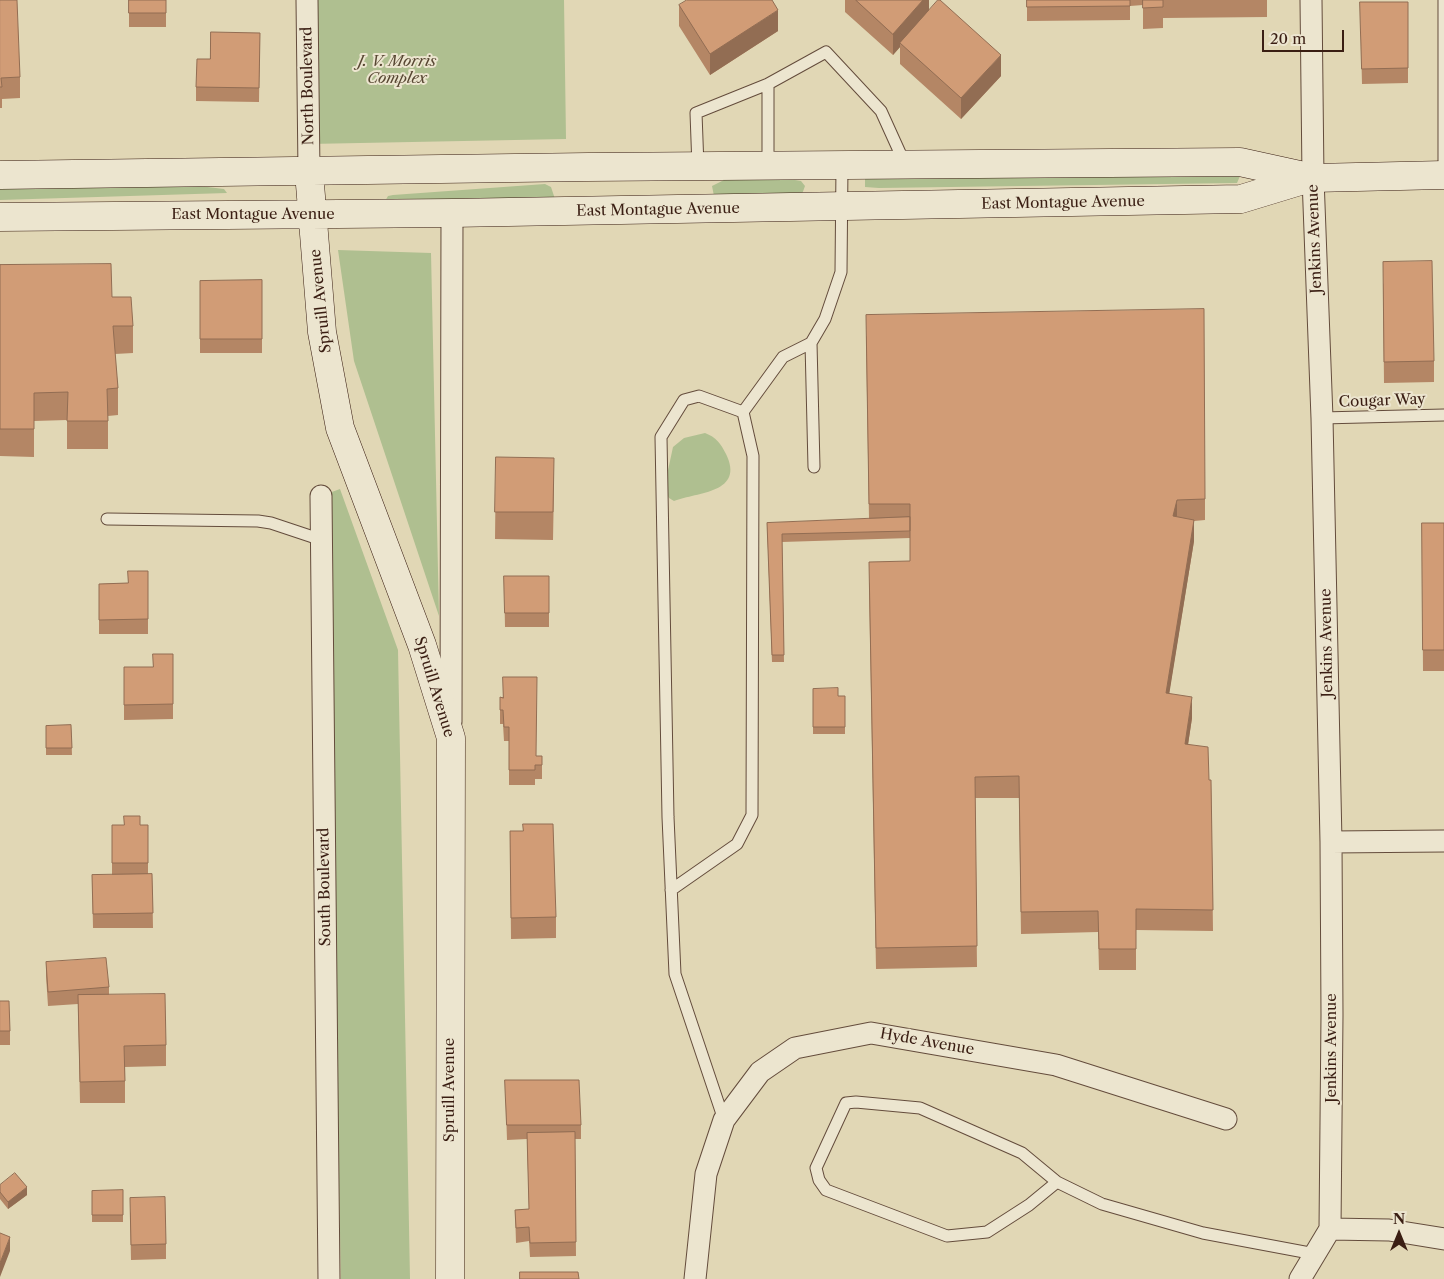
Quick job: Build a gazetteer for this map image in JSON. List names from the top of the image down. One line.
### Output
{"streets":{"street":["North Boulevard","East Montague Avenue","Jenkins Avenue","Spruill Avenue","South Boulevard","Hyde Avenue"],"lane":["Cougar Way"]},"crossings":[["North Boulevard","East Montague Avenue"],["North Boulevard","Spruill Avenue"],["East Montague Avenue","Jenkins Avenue"],["East Montague Avenue","Spruill Avenue"],["Jenkins Avenue","Cougar Way"]],"parks":["J. V. Morris Complex"],"scale_bar":"20 m","north":"top"}
